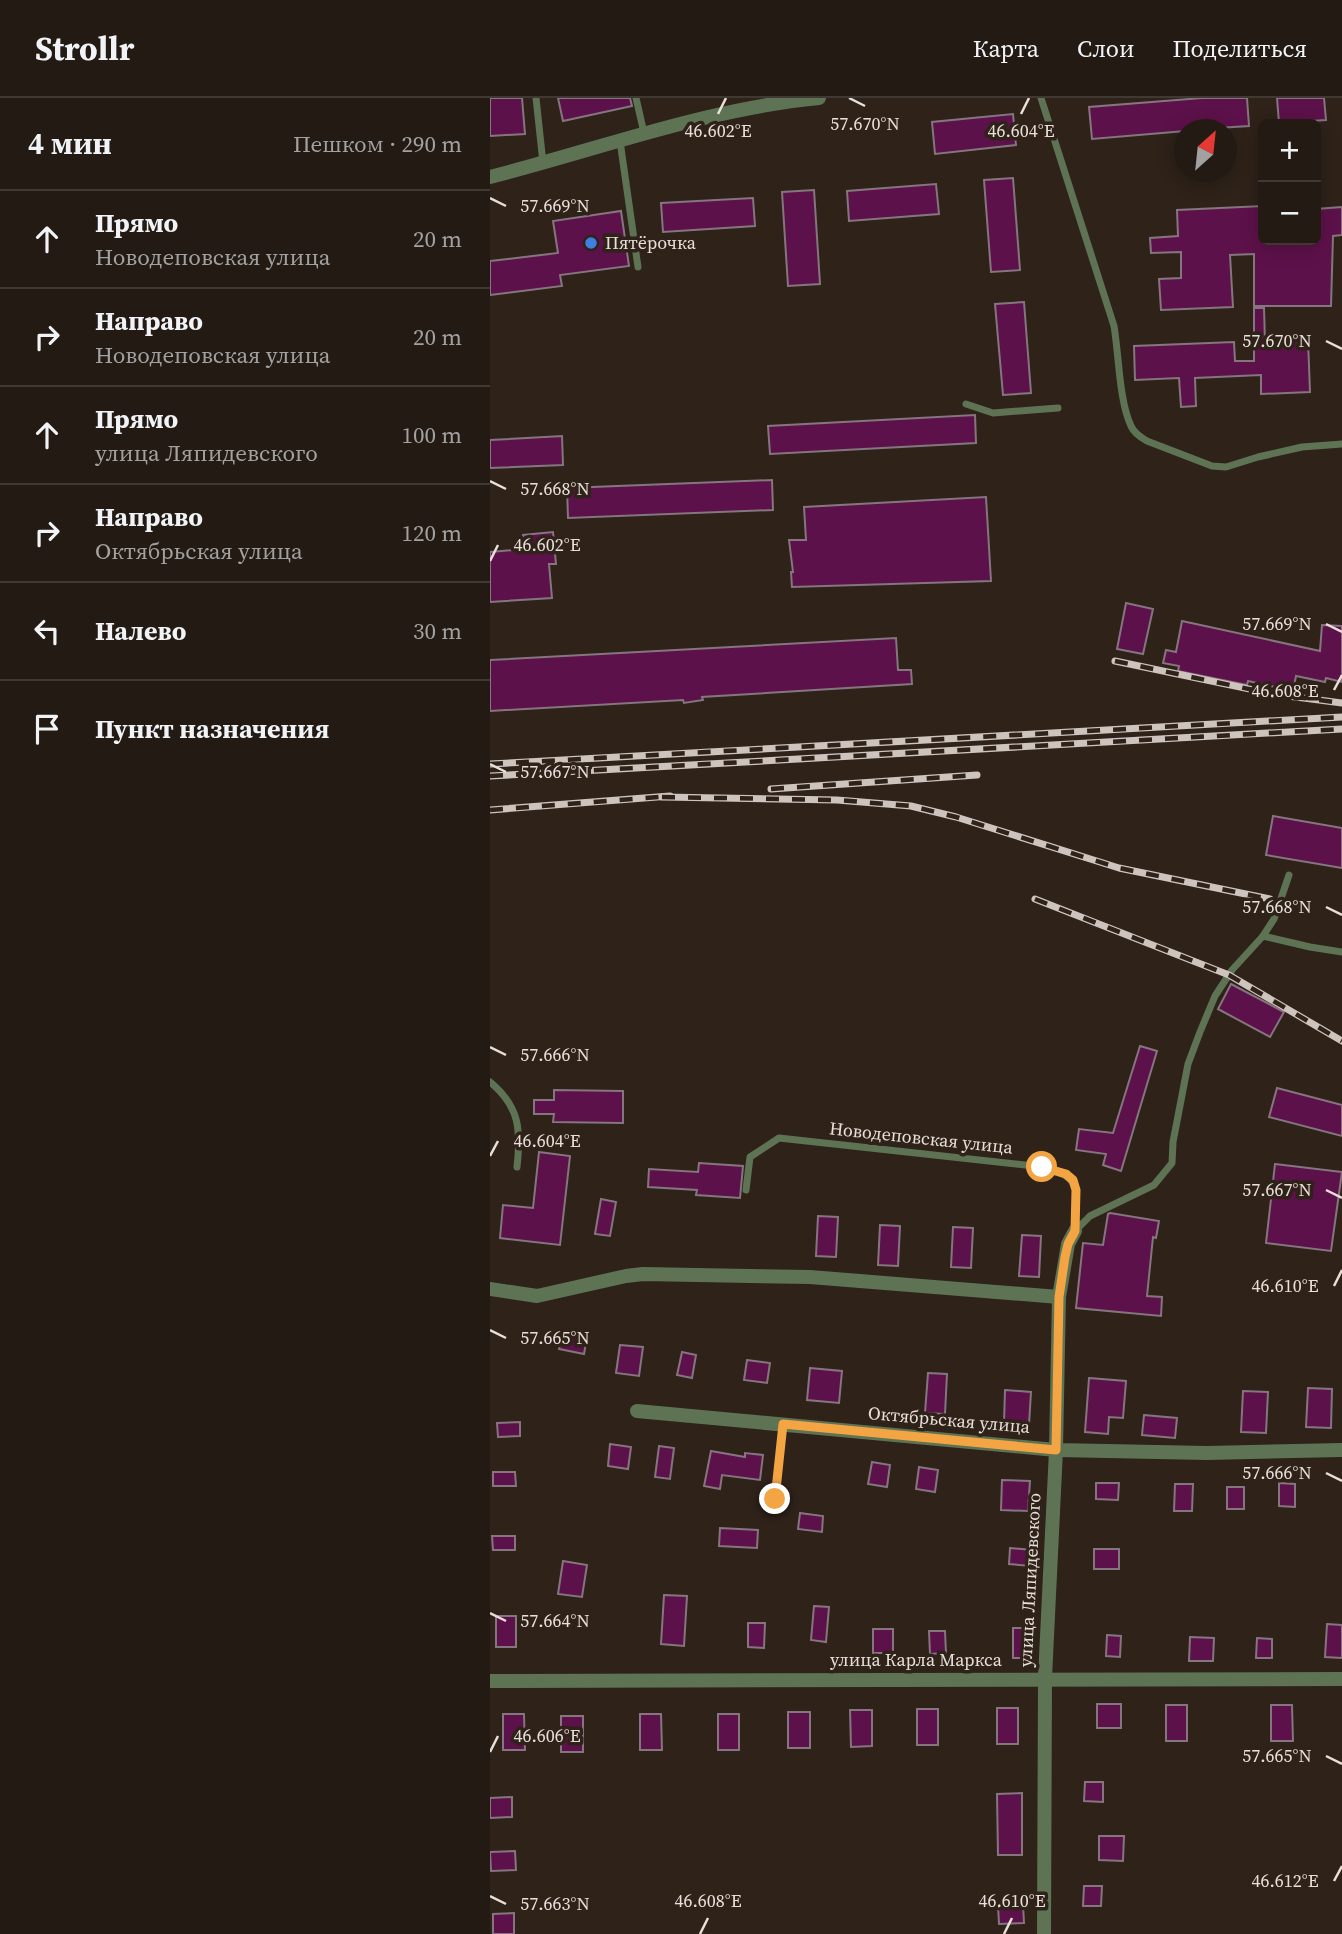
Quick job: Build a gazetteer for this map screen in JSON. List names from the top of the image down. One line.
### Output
{"streets":{"street":["Октябрьская улица","улица Ляпидевского","улица Карла Маркса"],"lane":["Новодеповская улица"]},"crossings":[["Новодеповская улица","улица Ляпидевского"],["Октябрьская улица","улица Ляпидевского"],["улица Ляпидевского","улица Карла Маркса"]],"places":["Пятёрочка"],"north":"top right","page":{"header":"Strollr","nav":["Карта","Слои","Поделиться"],"heading":["4 мин","Пешком · 290 m"],"map_buttons":["+","−"],"list":[["Прямо","Новодеповская улица","20 m"],["Направо","Новодеповская улица","20 m"],["Прямо","улица Ляпидевского","100 m"],["Направо","Октябрьская улица","120 m"],["Налево","30 m"],"Пункт назначения"]},"coordinates":["57.670°N","46.602°E","46.604°E","57.669°N","57.668°N","46.608°E","57.667°N","57.666°N","46.610°E","57.665°N","57.664°N","46.606°E","46.612°E","57.663°N"]}
